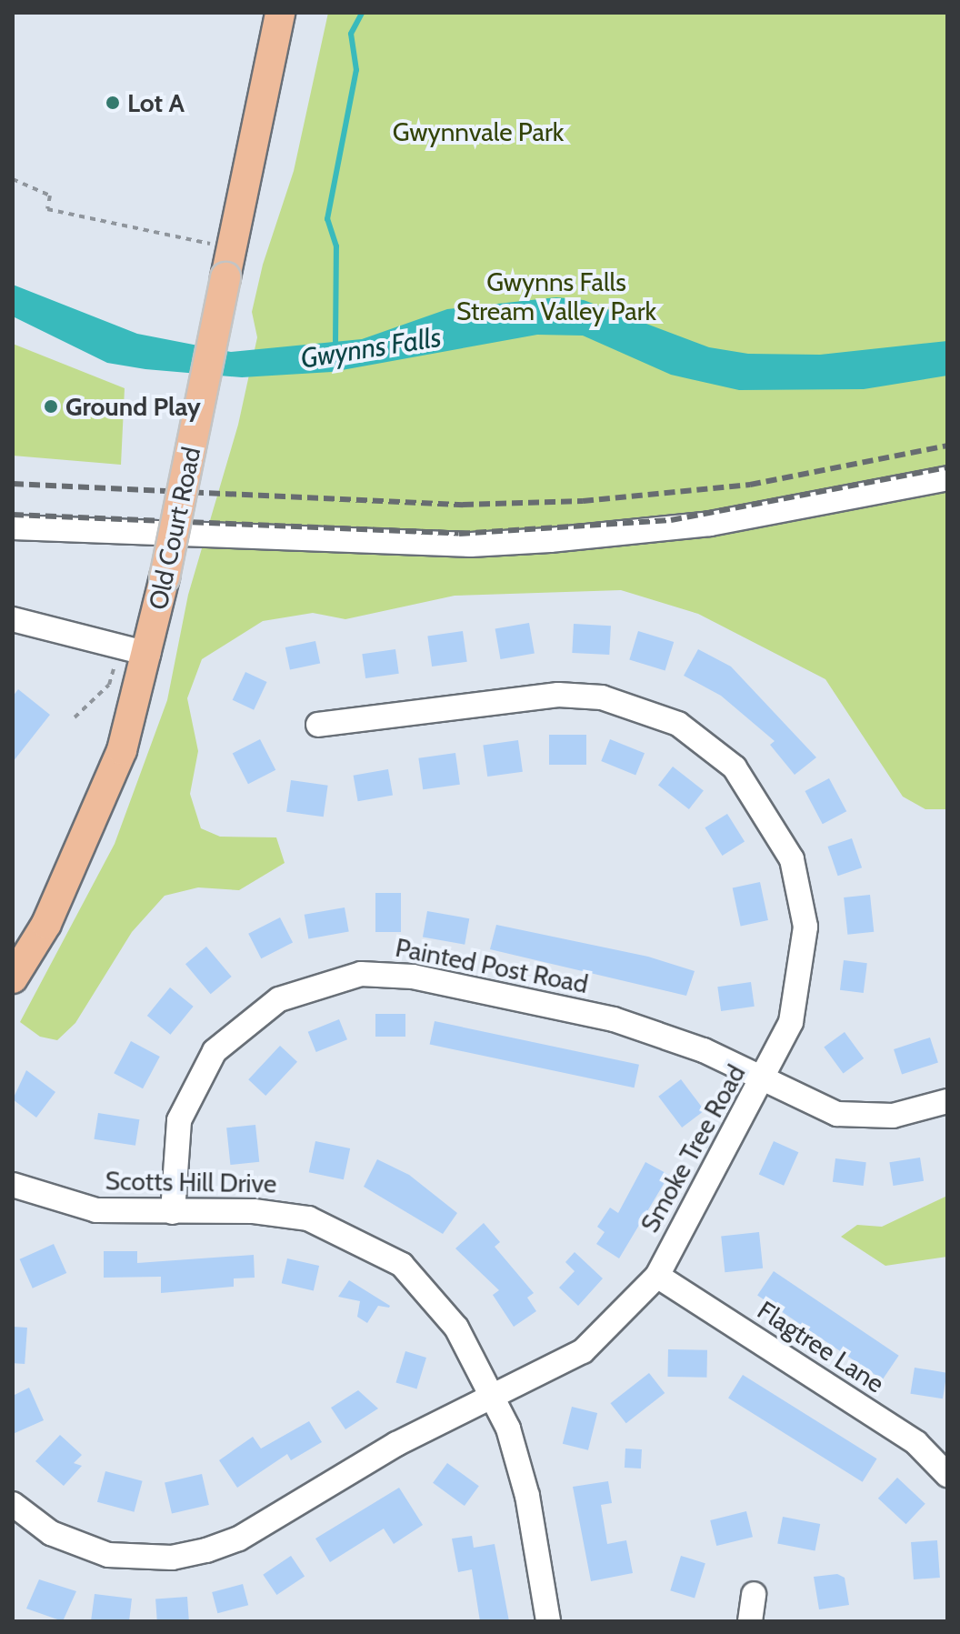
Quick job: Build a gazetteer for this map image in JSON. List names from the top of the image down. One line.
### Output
{"streets":{"main road":["Old Court Road"],"street":["Painted Post Road","Smoke Tree Road","Scotts Hill Drive","Flagtree Lane"]},"crossings":[["Painted Post Road","Smoke Tree Road"],["Painted Post Road","Scotts Hill Drive"],["Smoke Tree Road","Scotts Hill Drive"],["Smoke Tree Road","Flagtree Lane"]],"water":["Gwynns Falls"],"parks":["Gwynnvale Park","Gwynns Falls Stream Valley Park"],"places":["Lot A","Ground Play"]}
